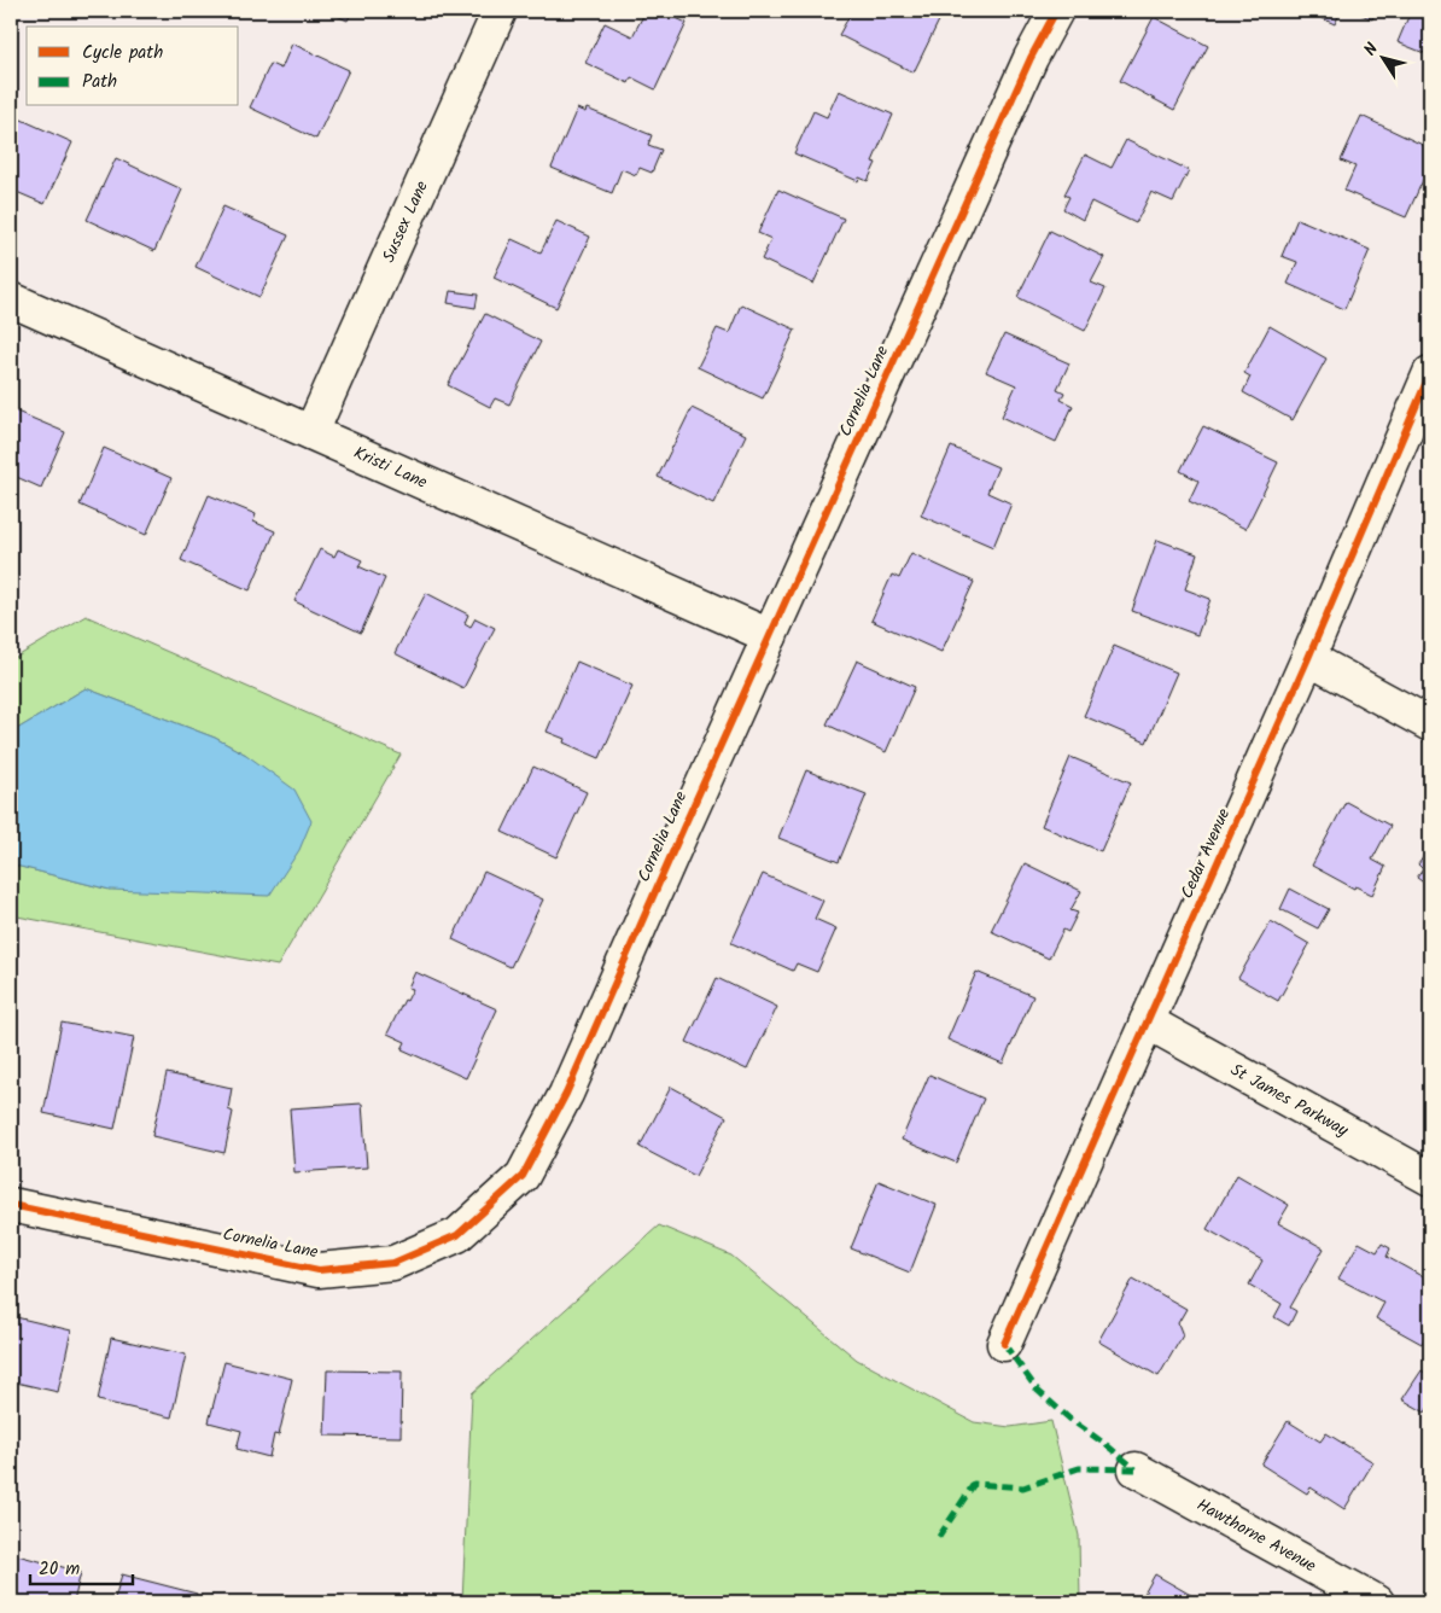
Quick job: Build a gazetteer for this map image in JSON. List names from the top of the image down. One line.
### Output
{"streets":{"street":["Sussex Lane","Cornelia Lane","Kristi Lane","Cedar Avenue","St James Parkway","Hawthorne Avenue"]},"crossings":[["Sussex Lane","Kristi Lane"],["Cornelia Lane","Kristi Lane"],["Cedar Avenue","St James Parkway"]],"legend":["Cycle path","Path"],"scale_bar":"20 m","north":"top left"}
